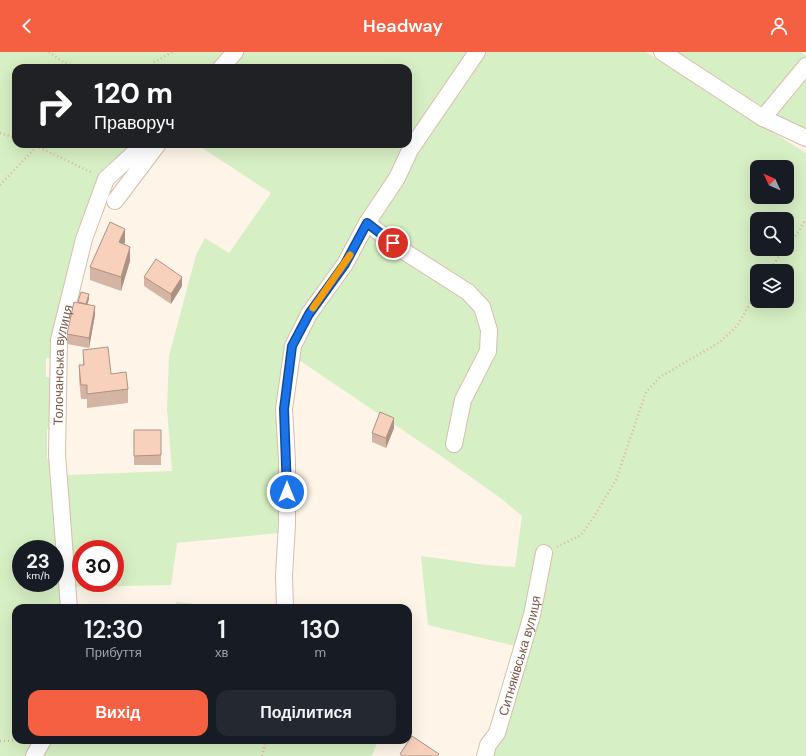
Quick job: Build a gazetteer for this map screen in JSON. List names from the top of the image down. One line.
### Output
{"streets":{"street":["Толочанська вулиця","Ситняківська вулиця"]},"north":"top left","page":{"header":"Headway","turn":["120 m","Праворуч"],"speed":"23 km/h","limit":"30","eta":["12:30","Прибуття","1","хв","130","m"],"buttons":["Вихід","Поділитися"]}}
